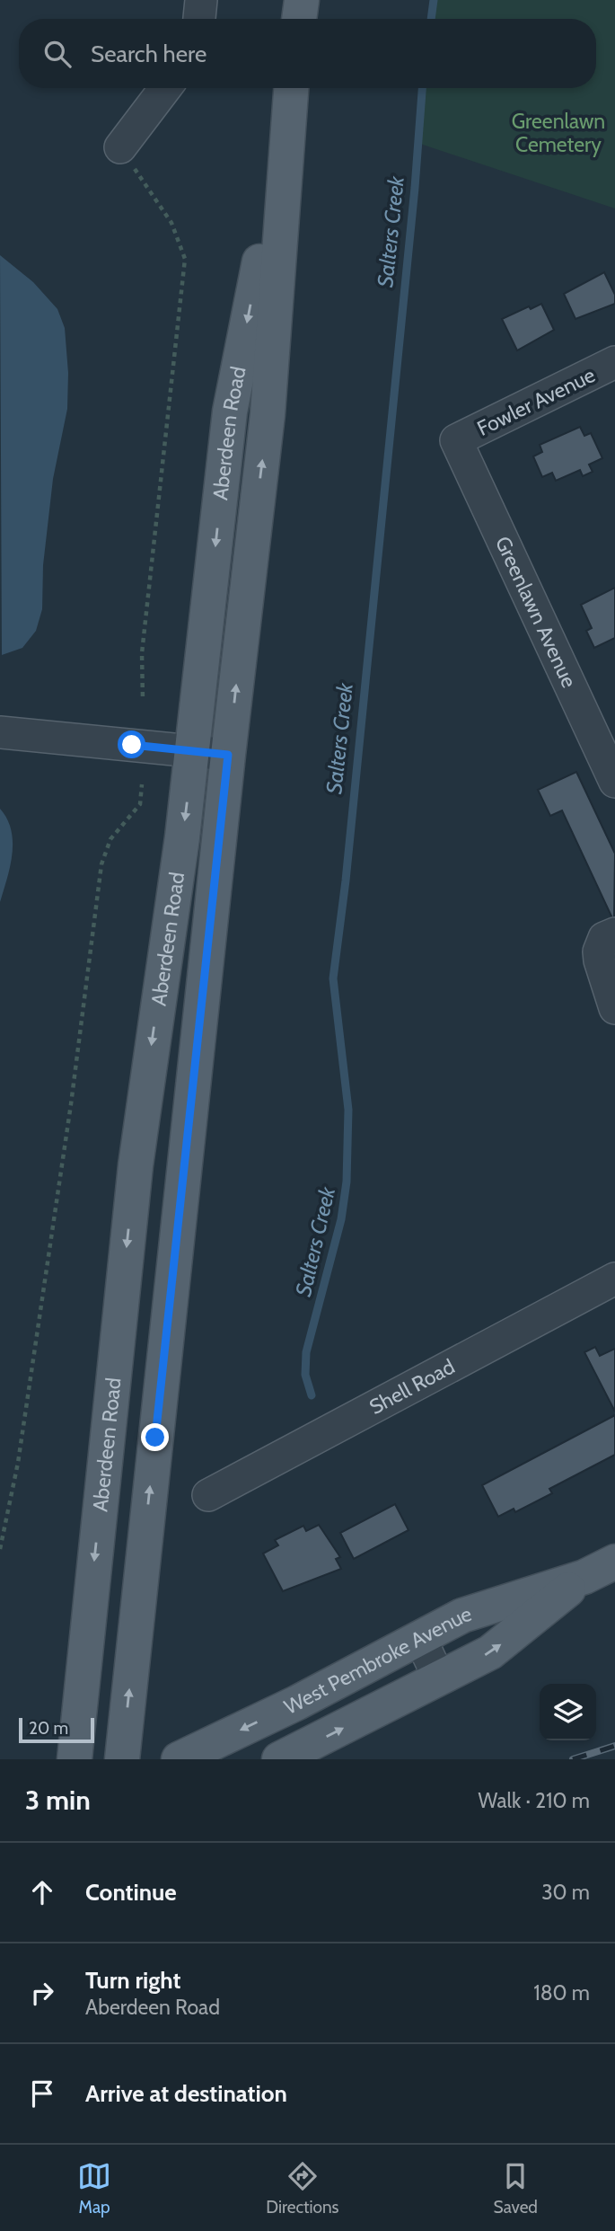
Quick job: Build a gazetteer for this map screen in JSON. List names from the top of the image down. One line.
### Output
{"streets":{"main road":["Aberdeen Road","West Pembroke Avenue"],"street":["Fowler Avenue","Greenlawn Avenue","Shell Road"]},"crossings":[["Fowler Avenue","Greenlawn Avenue"]],"water":["Salters Creek"],"parks":["Greenlawn Cemetery"],"scale_bar":"20 m","page":{"search":"Search here","scale":"20 m","heading":["3 min","Walk · 210 m"],"list":[["Continue","30 m"],["Turn right","Aberdeen Road","180 m"],"Arrive at destination"],"nav":["Map","Directions","Saved"]}}
